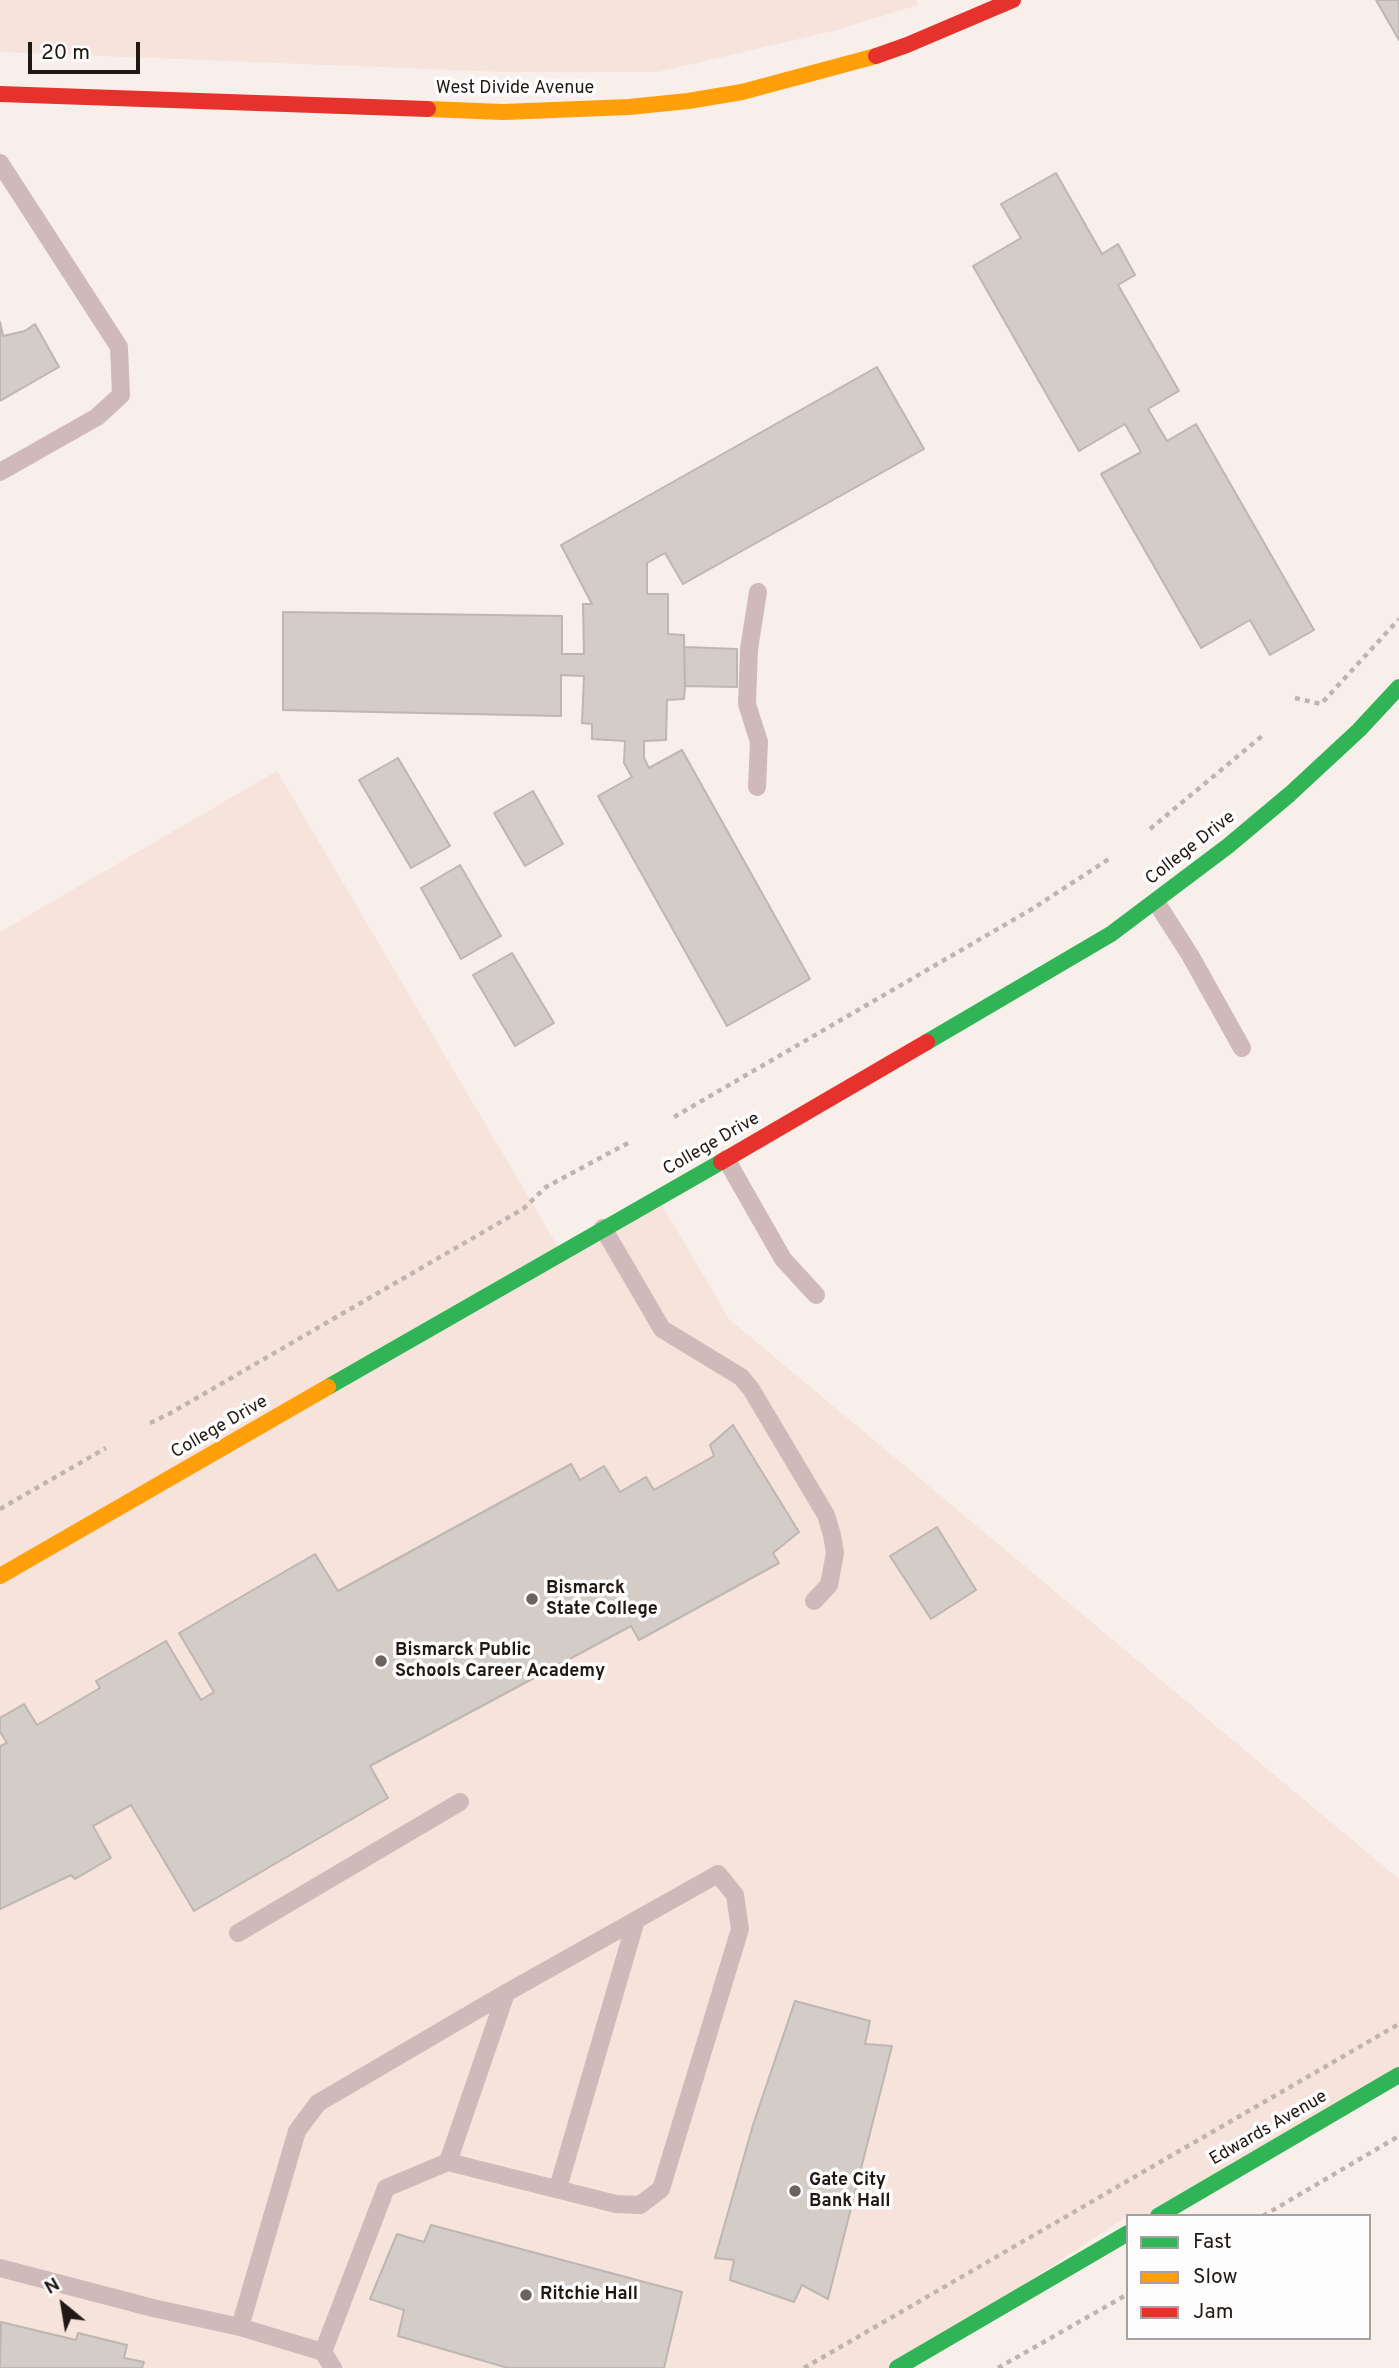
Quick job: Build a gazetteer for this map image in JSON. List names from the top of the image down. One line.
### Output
{"streets":{"street":["West Divide Avenue","College Drive","Edwards Avenue"]},"places":["Bismarck State College","Bismarck Public Schools Career Academy","Gate City Bank Hall","Ritchie Hall"],"legend":["Fast","Slow","Jam"],"scale_bar":"20 m","north":"top left"}
